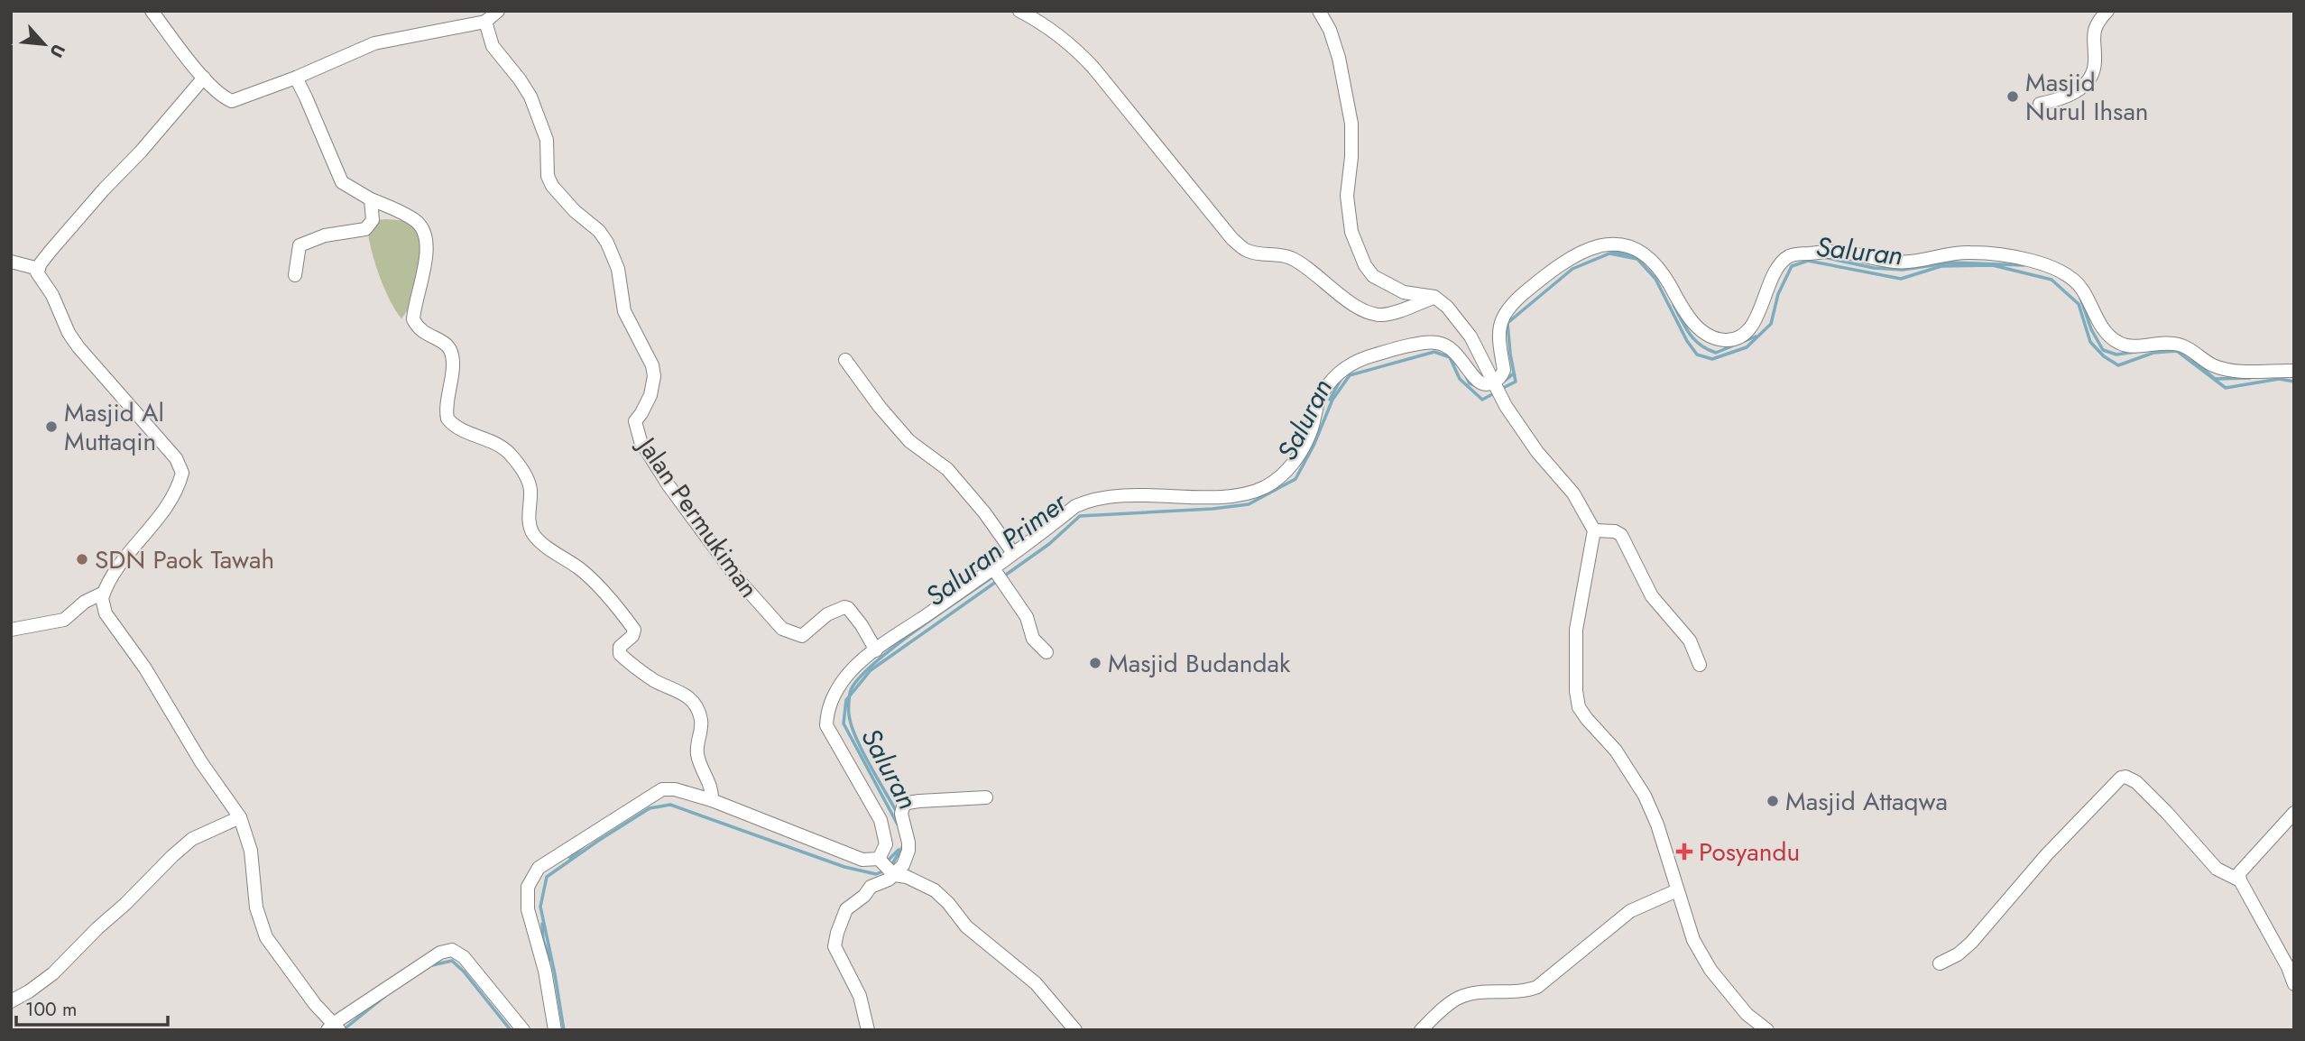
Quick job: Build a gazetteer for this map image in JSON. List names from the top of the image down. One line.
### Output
{"streets":{"street":["Jalan Permukiman"]},"water":["Saluran","Saluran Primer"],"places":{"other":["Masjid Nurul Ihsan","Masjid Al Muttaqin","SDN Paok Tawah","Masjid Budandak","Masjid Attaqwa"],"health":["Posyandu"]},"scale_bar":"100 m","north":"bottom right"}
